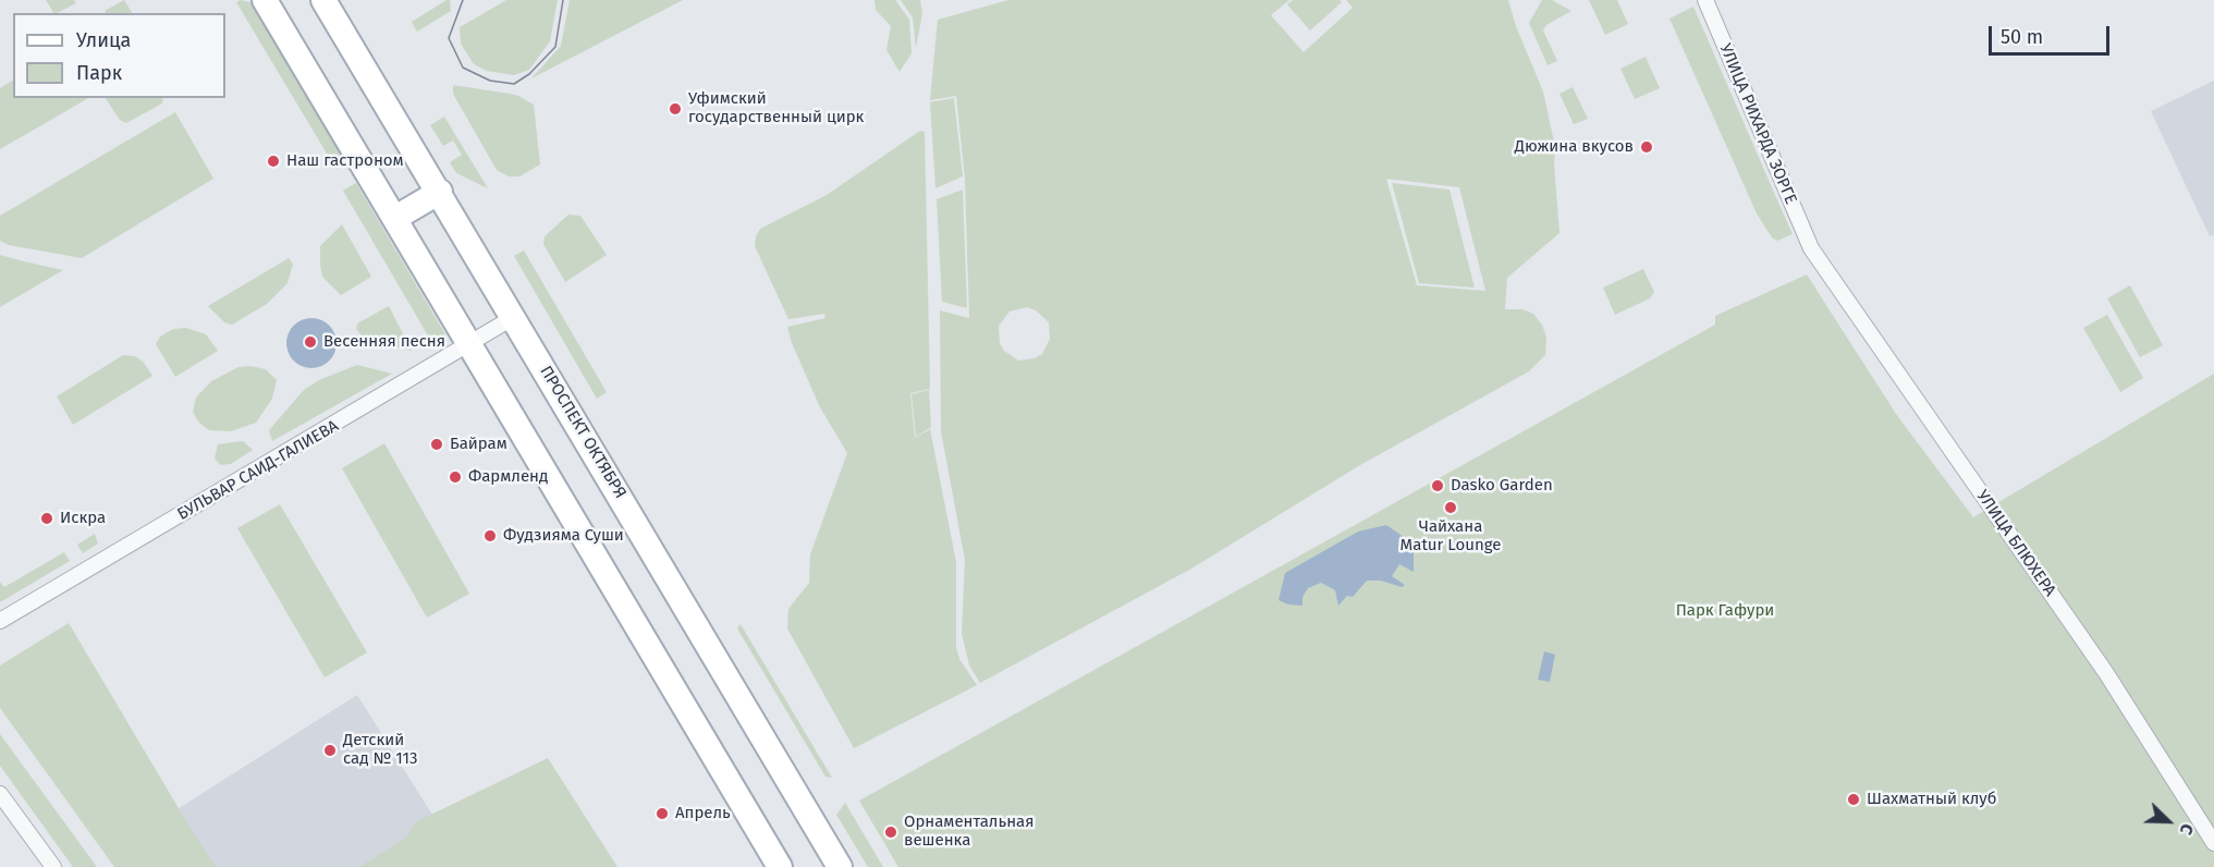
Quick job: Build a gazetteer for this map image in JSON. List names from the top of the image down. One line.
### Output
{"streets":{"main road":["ПРОСПЕКТ ОКТЯБРЯ"],"street":["УЛИЦА РИХАРДА ЗОРГЕ","БУЛЬВАР САИД-ГАЛИЕВА","УЛИЦА БЛЮХЕРА"]},"crossings":[["УЛИЦА РИХАРДА ЗОРГЕ","УЛИЦА БЛЮХЕРА"],["ПРОСПЕКТ ОКТЯБРЯ","БУЛЬВАР САИД-ГАЛИЕВА"]],"parks":["Парк Гафури"],"places":["Уфимский государственный цирк","Дюжина вкусов","Наш гастроном","Весенняя песня","Байрам","Фармленд","Dasko Garden","Чайхана Matur Lounge","Искра","Фудзияма Суши","Детский сад № 113","Шахматный клуб","Апрель","Орнаментальная вешенка"],"legend":["Улица","Парк"],"scale_bar":"50 m","north":"bottom right"}
